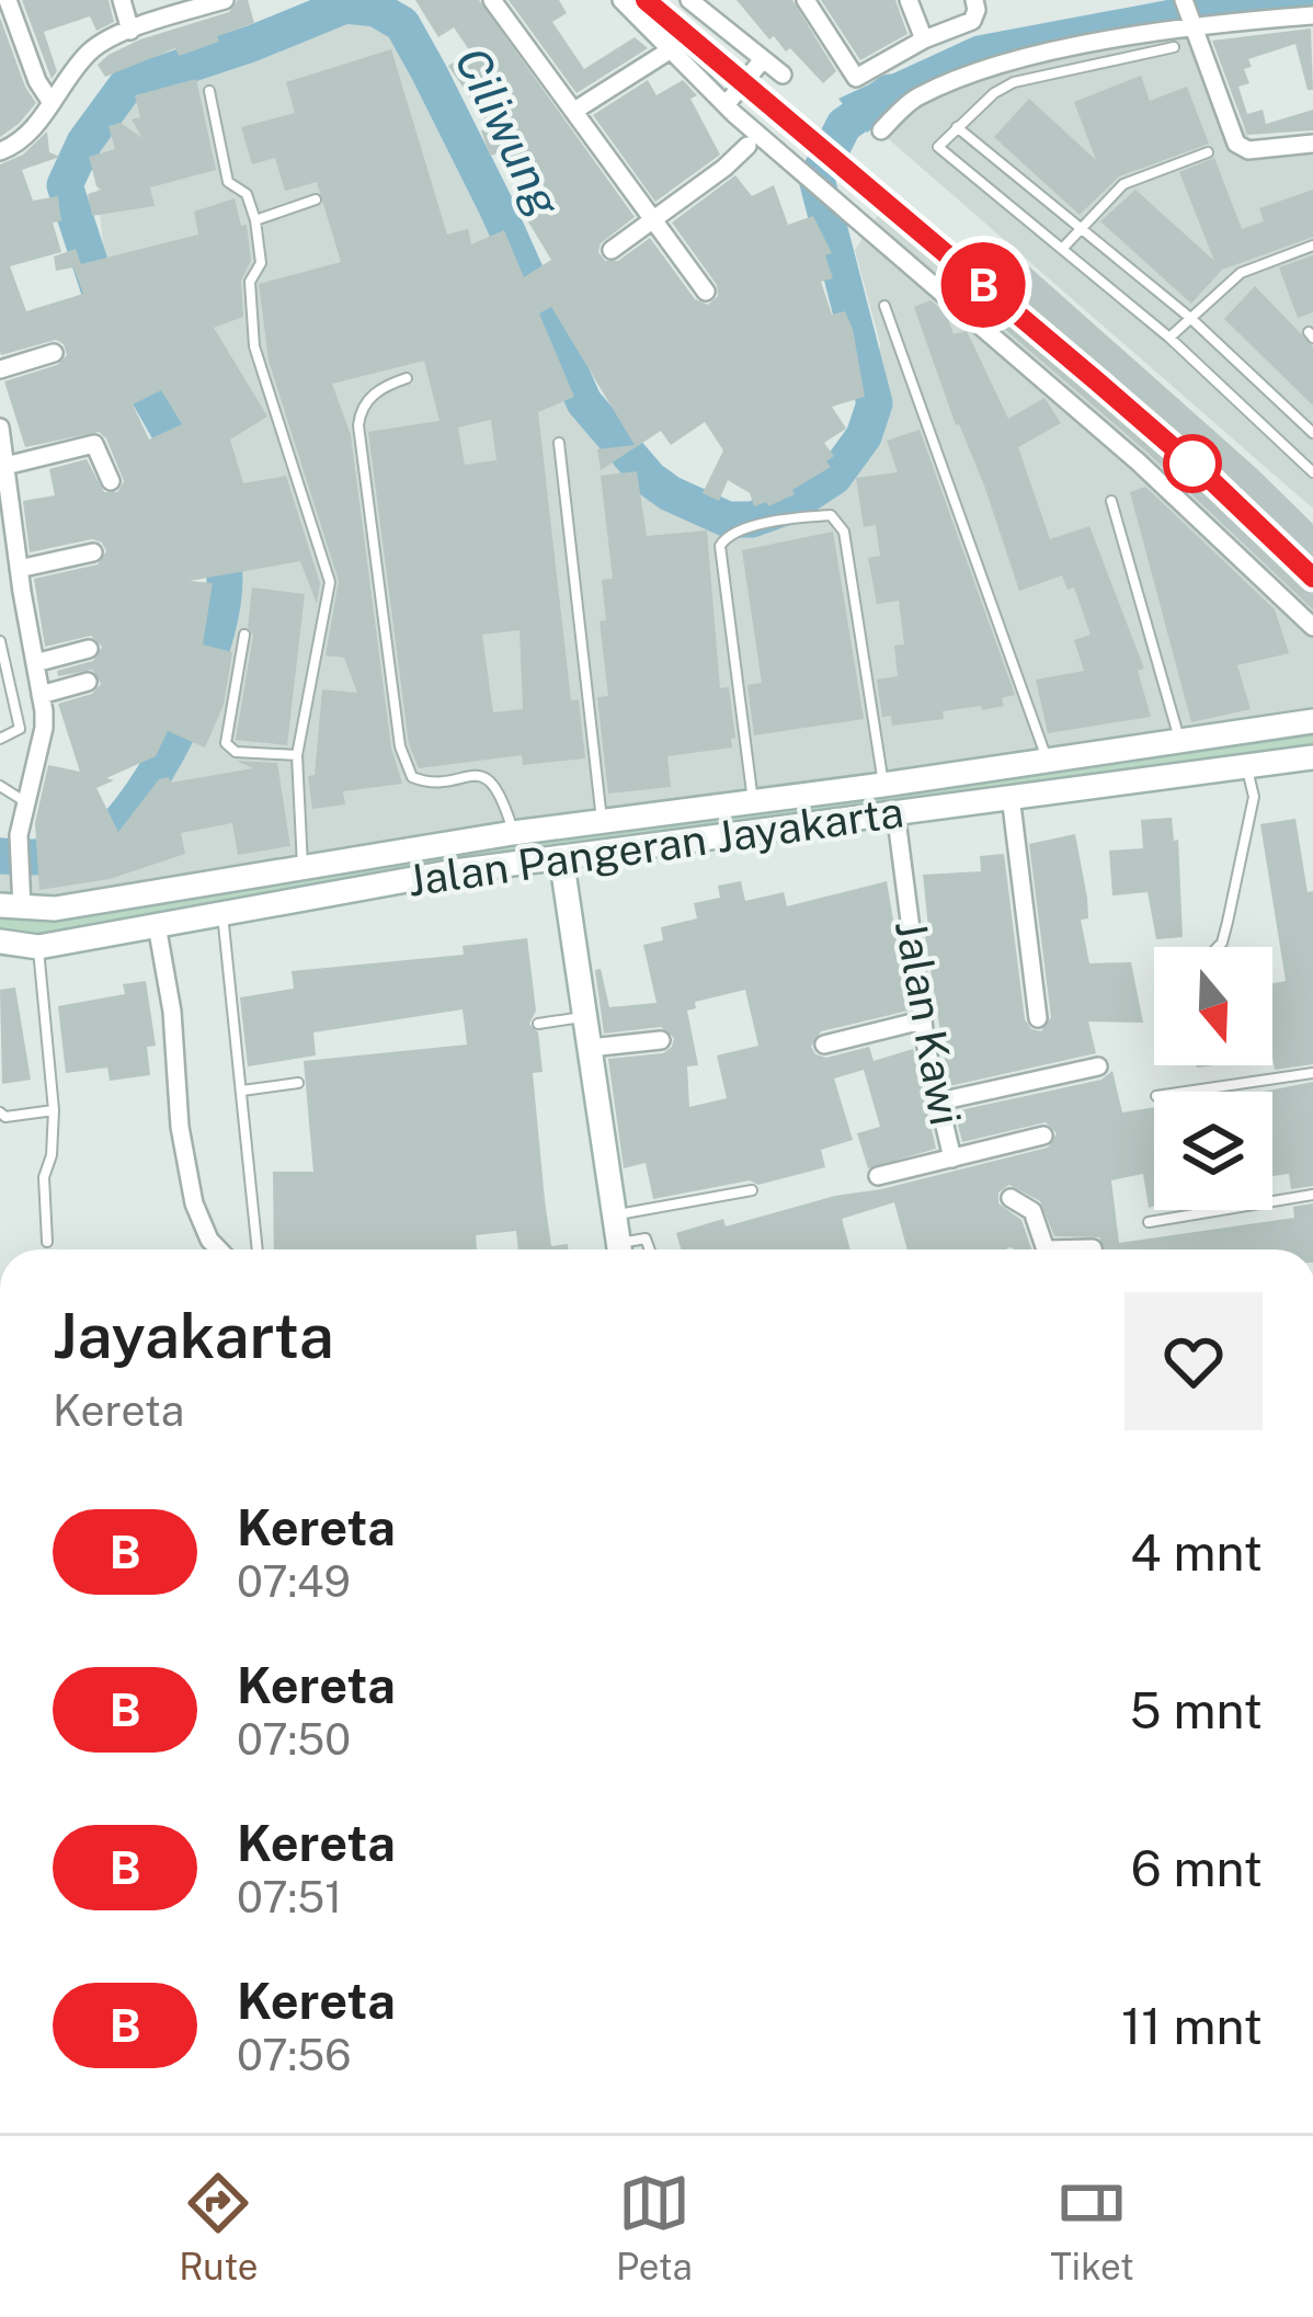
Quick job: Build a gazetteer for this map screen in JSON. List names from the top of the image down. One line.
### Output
{"streets":{"main road":["Jalan Pangeran Jayakarta"],"street":["Jalan Kawi"]},"crossings":[["Jalan Pangeran Jayakarta","Jalan Kawi"]],"water":["Ciliwung"],"north":"bottom","page":{"on_map":"B","heading":["Jayakarta","Kereta"],"list":[{"mark":"B","name":"Kereta","note":"07:49","value":"4 mnt"},{"mark":"B","name":"Kereta","note":"07:50","value":"5 mnt"},{"mark":"B","name":"Kereta","note":"07:51","value":"6 mnt"},{"mark":"B","name":"Kereta","note":"07:56","value":"11 mnt"}],"tabs":["Rute","Peta","Tiket"]}}
